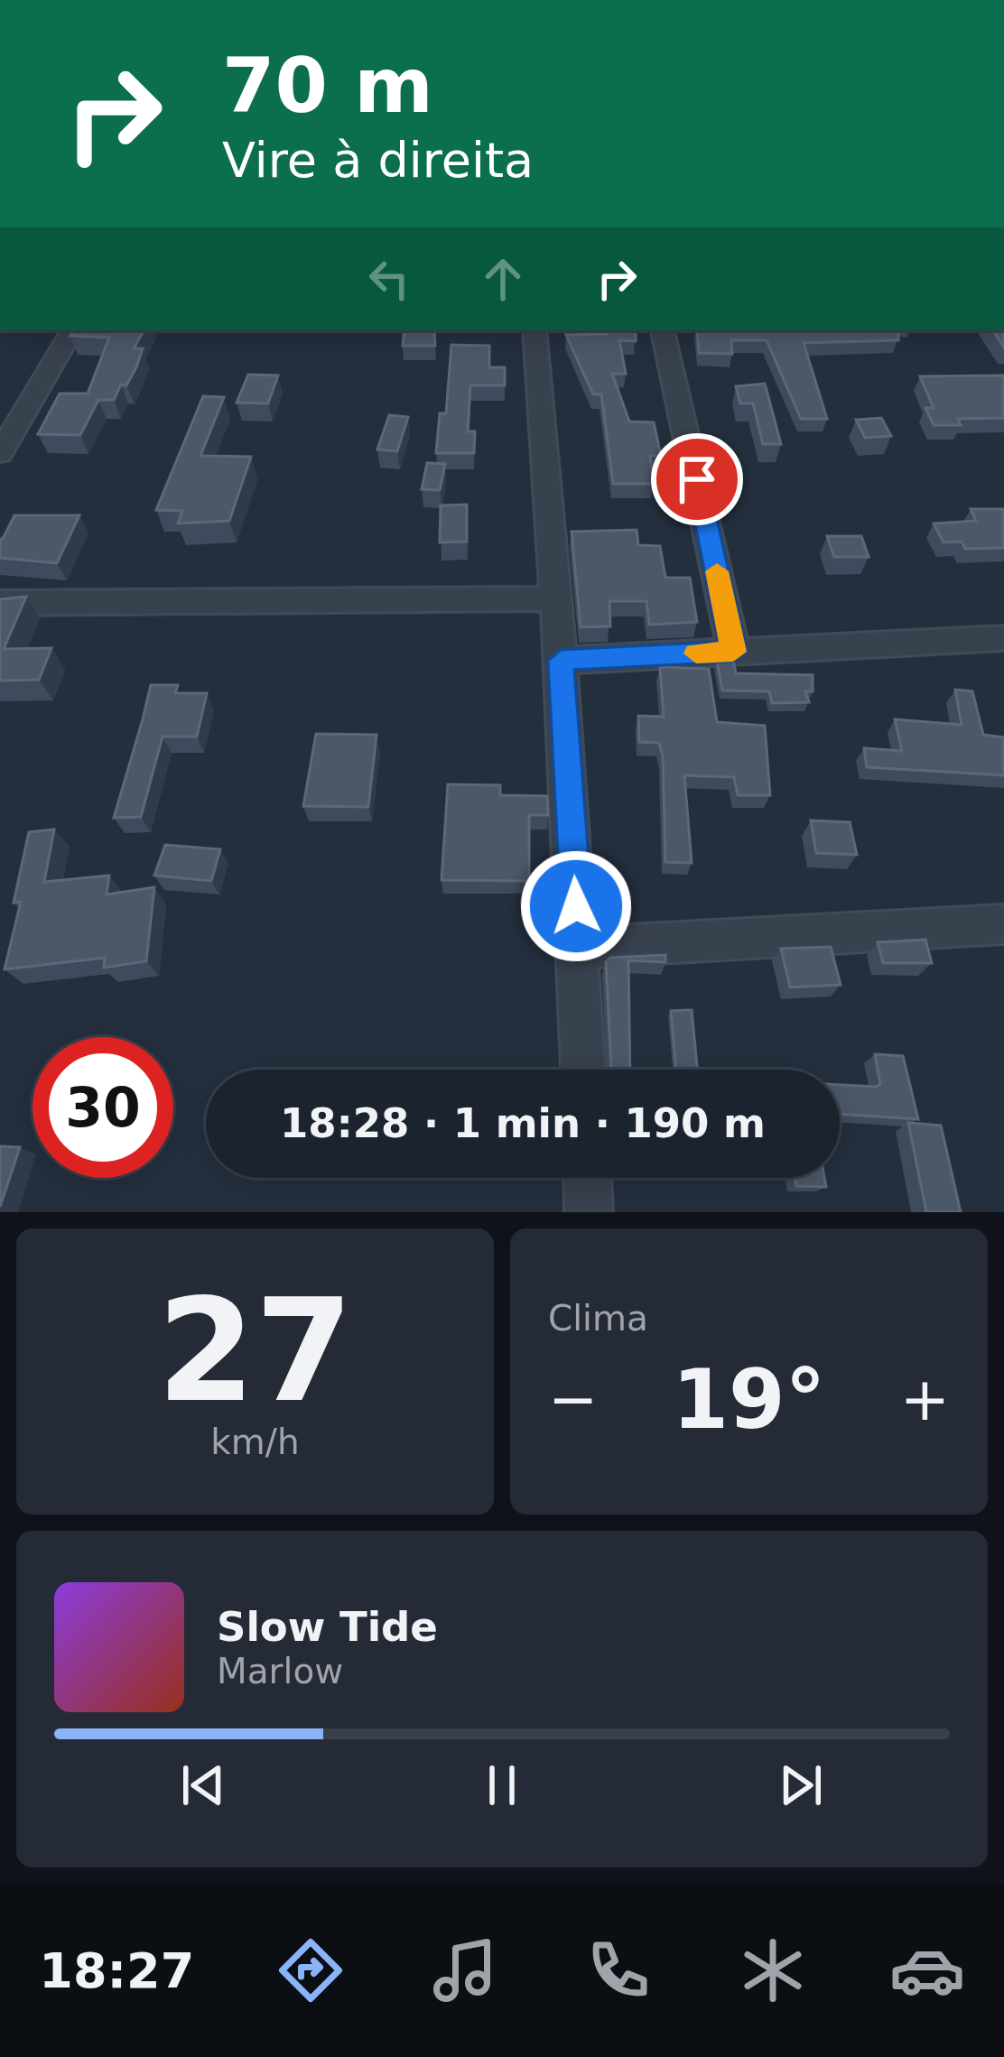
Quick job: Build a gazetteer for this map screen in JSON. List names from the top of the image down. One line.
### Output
{"page":{"turn":["70 m","Vire à direita"],"limit":"30","trip":"18:28 · 1 min · 190 m","tile":[["27","km/h"],"Clima"],"heat":["−","19°","+"],"song":["Slow Tide","Marlow"],"tabs":"18:27"}}
